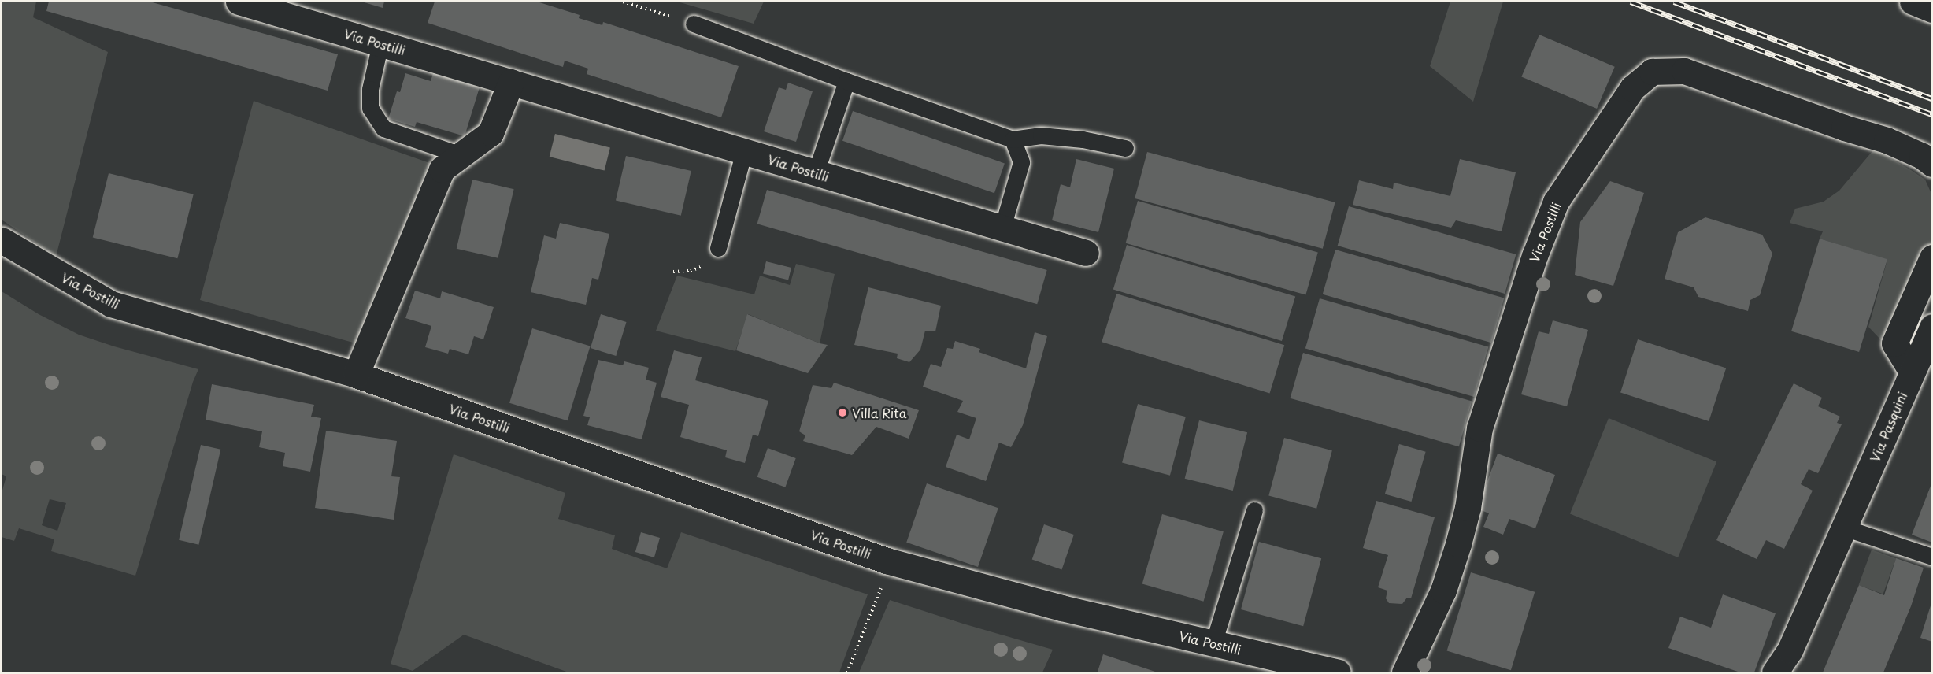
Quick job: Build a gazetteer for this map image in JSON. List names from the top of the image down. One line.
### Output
{"streets":{"street":["Via Postilli","Via Pasquini"]},"places":["Villa Rita"]}
